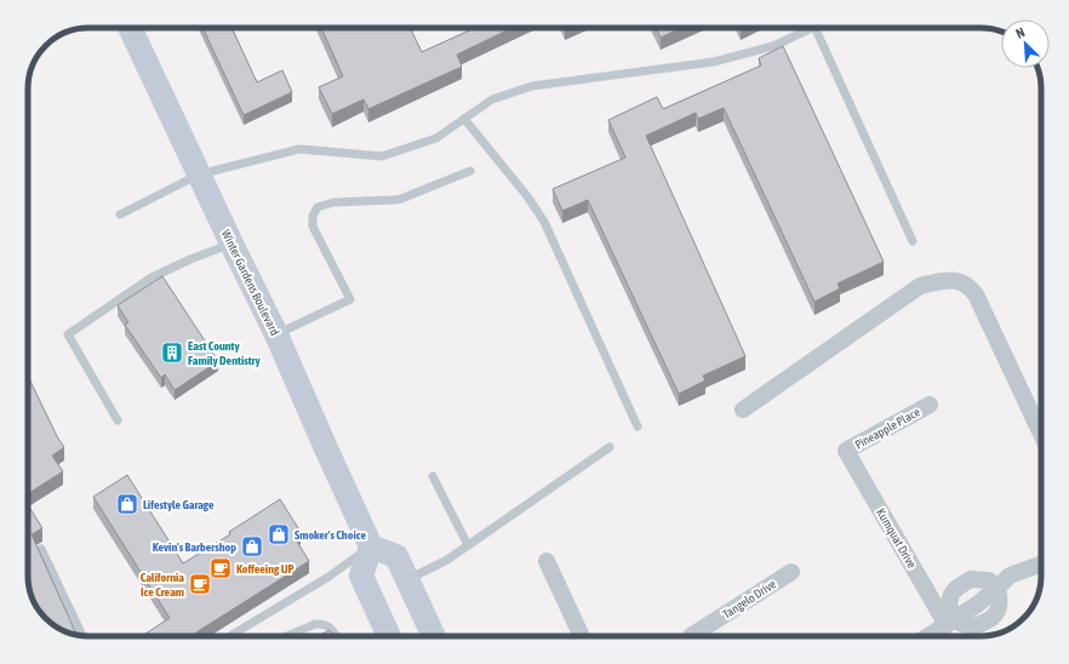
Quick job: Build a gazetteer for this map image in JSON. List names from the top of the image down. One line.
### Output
{"streets":{"main road":["Winter Gardens Boulevard"],"street":["Pineapple Place","Kumquat Drive","Tangelo Drive"]},"crossings":[["Pineapple Place","Kumquat Drive"]],"places":{"building":["East County Family Dentistry"],"shop":["Lifestyle Garage","Smoker's Choice","Kevin's Barbershop"],"cafe":["Koffeeing UP","California Ice Cream"]},"north":"top left"}
